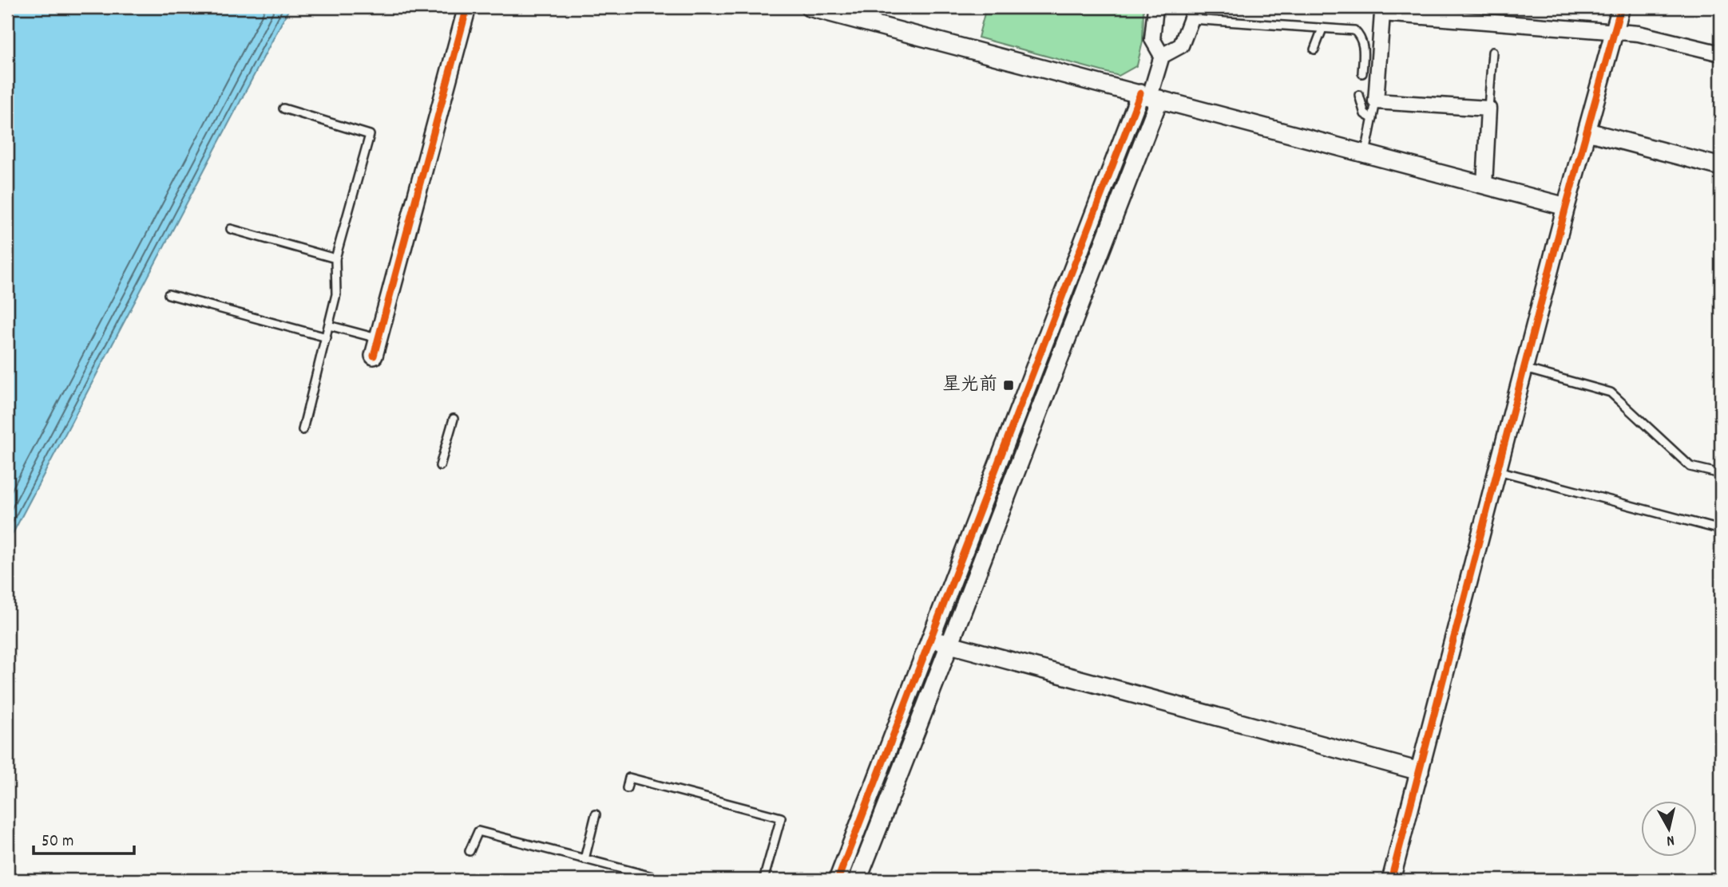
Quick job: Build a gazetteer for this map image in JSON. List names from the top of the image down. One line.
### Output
{"places":{"transit":["星光前"]},"scale_bar":"50 m","north":"bottom"}
